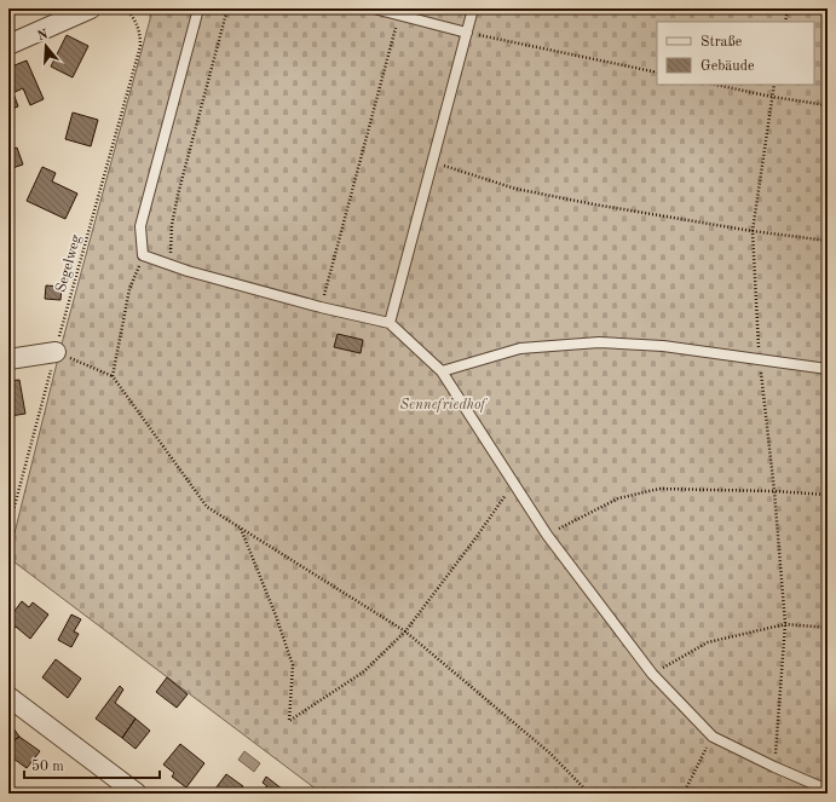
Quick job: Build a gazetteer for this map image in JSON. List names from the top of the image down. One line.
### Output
{"streets":{"path":["Segelweg"]},"parks":["Sennefriedhof"],"legend":["Straße","Gebäude"],"scale_bar":"50 m","north":"top"}
